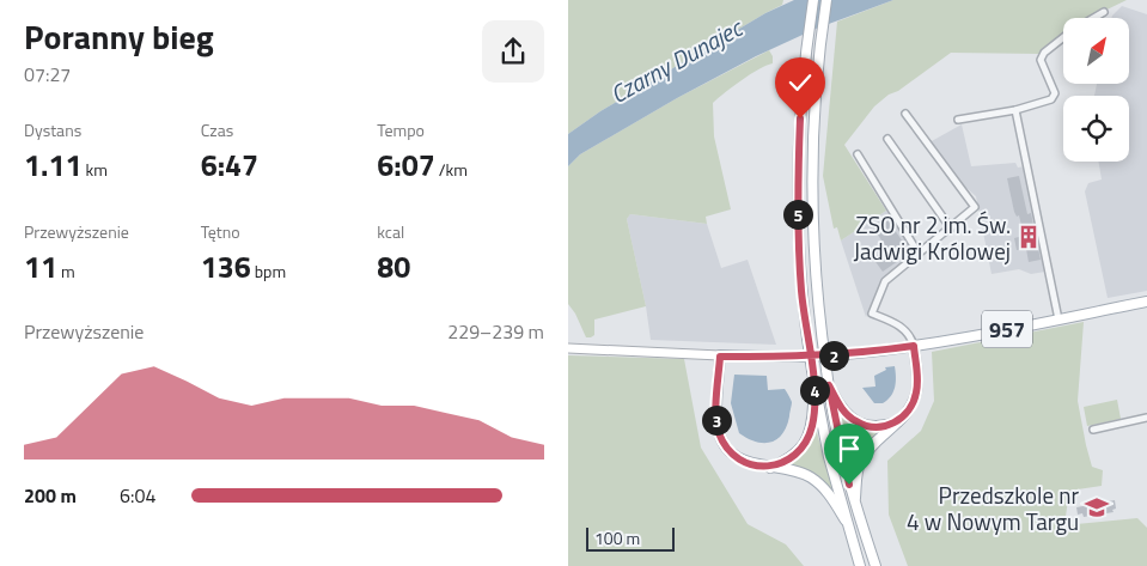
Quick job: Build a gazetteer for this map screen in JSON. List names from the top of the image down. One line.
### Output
{"streets":{"main road":["957"]},"water":["Czarny Dunajec"],"places":{"building":["ZSO nr 2 im. Św. Jadwigi Królowej"],"school or university":["Przedszkole nr 4 w Nowym Targu"]},"scale_bar":"100 m","north":"top right","page":{"heading":["Poranny bieg","07:27"],"stats":[["Dystans","1.11 km"],["Czas","6:47"],["Tempo","6:07 /km"],["Przewyższenie","11 m"],["Tętno","136 bpm"],["kcal","80"]],"pins":["5","2","4","3"],"chart":["Przewyższenie","229–239 m"],"list":[{"name":"200 m","note":"6:04"}],"scale":"100 m"}}
